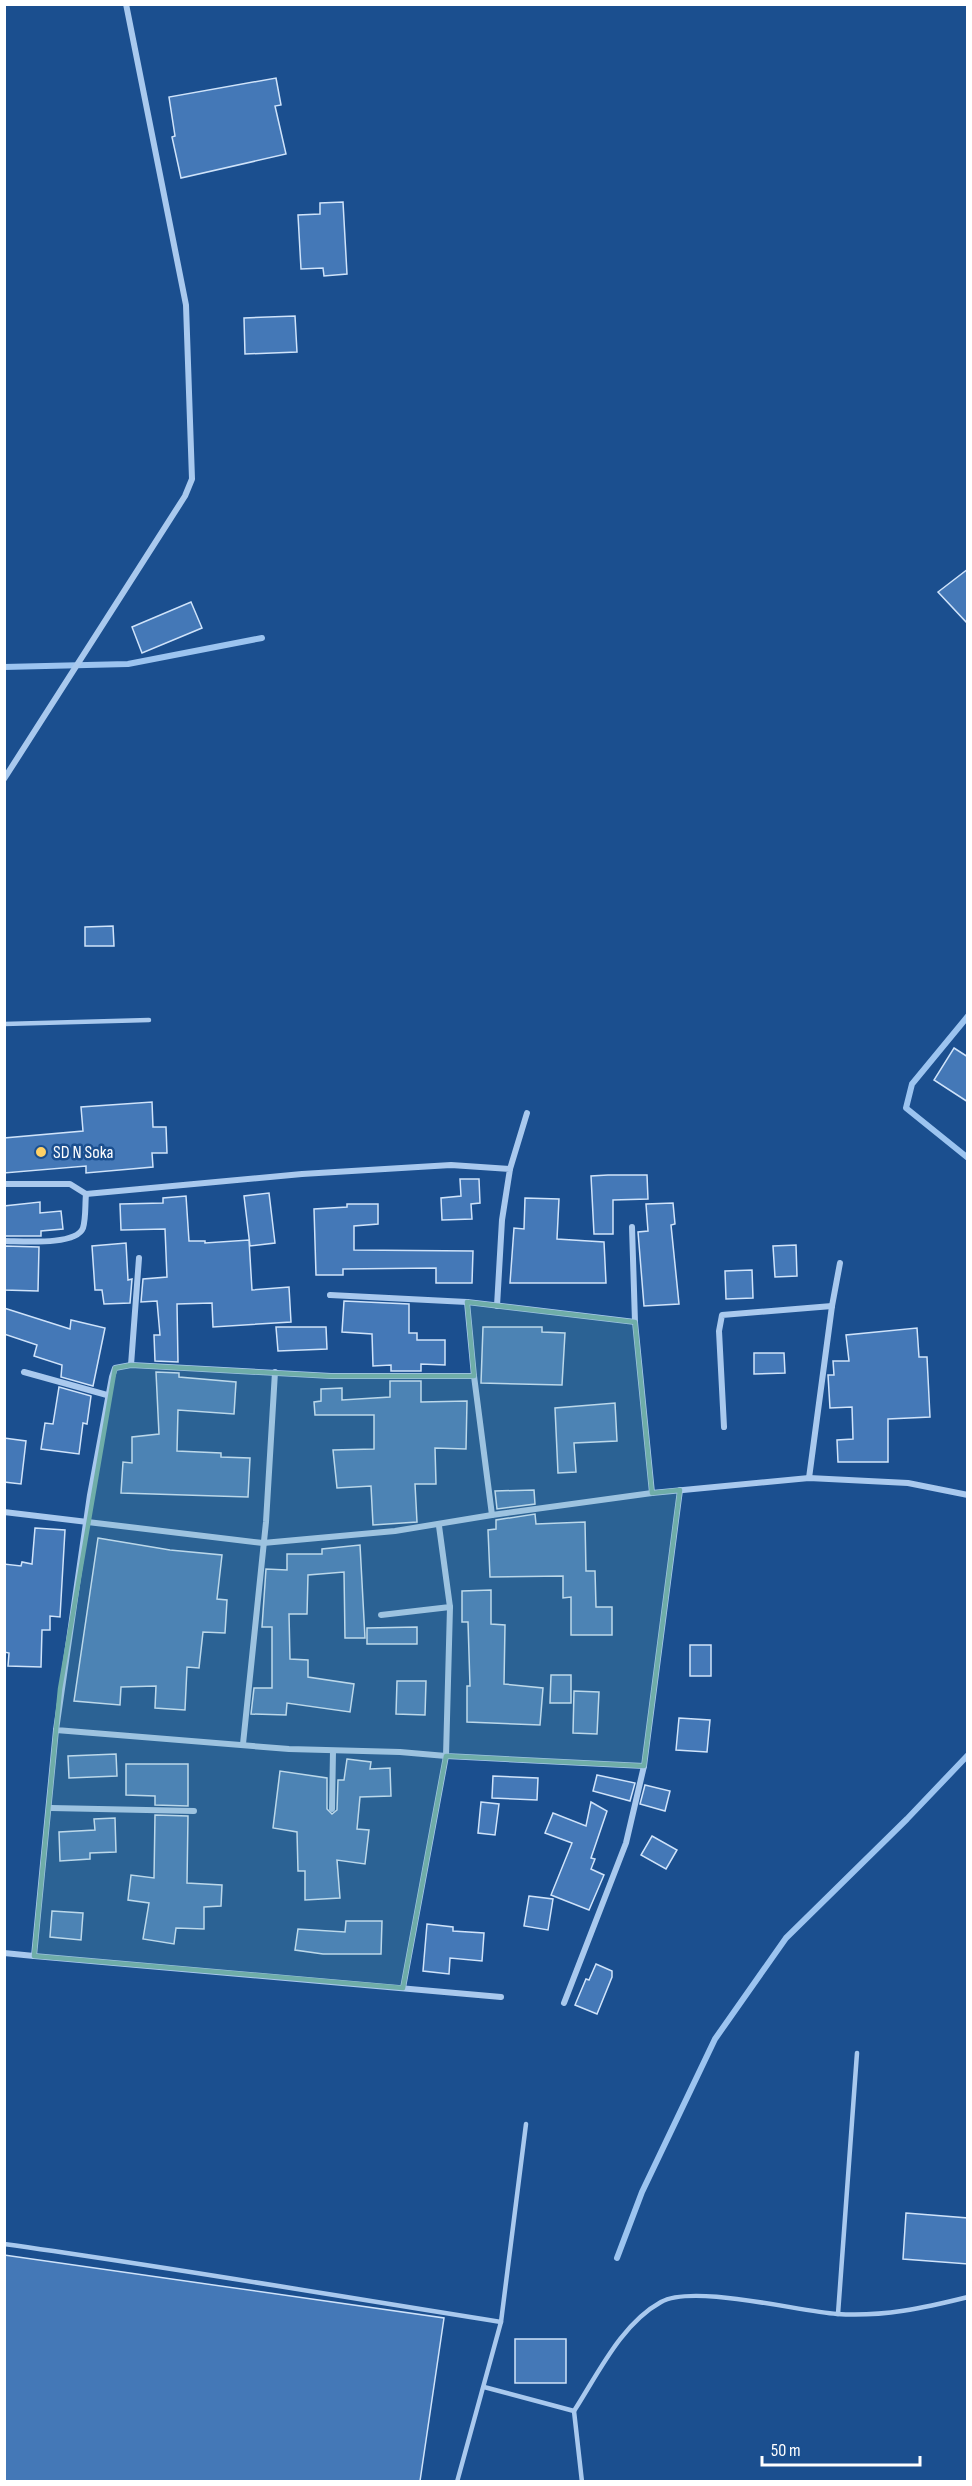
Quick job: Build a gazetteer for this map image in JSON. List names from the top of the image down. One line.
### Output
{"places":["SD N Soka"],"scale_bar":"50 m"}
